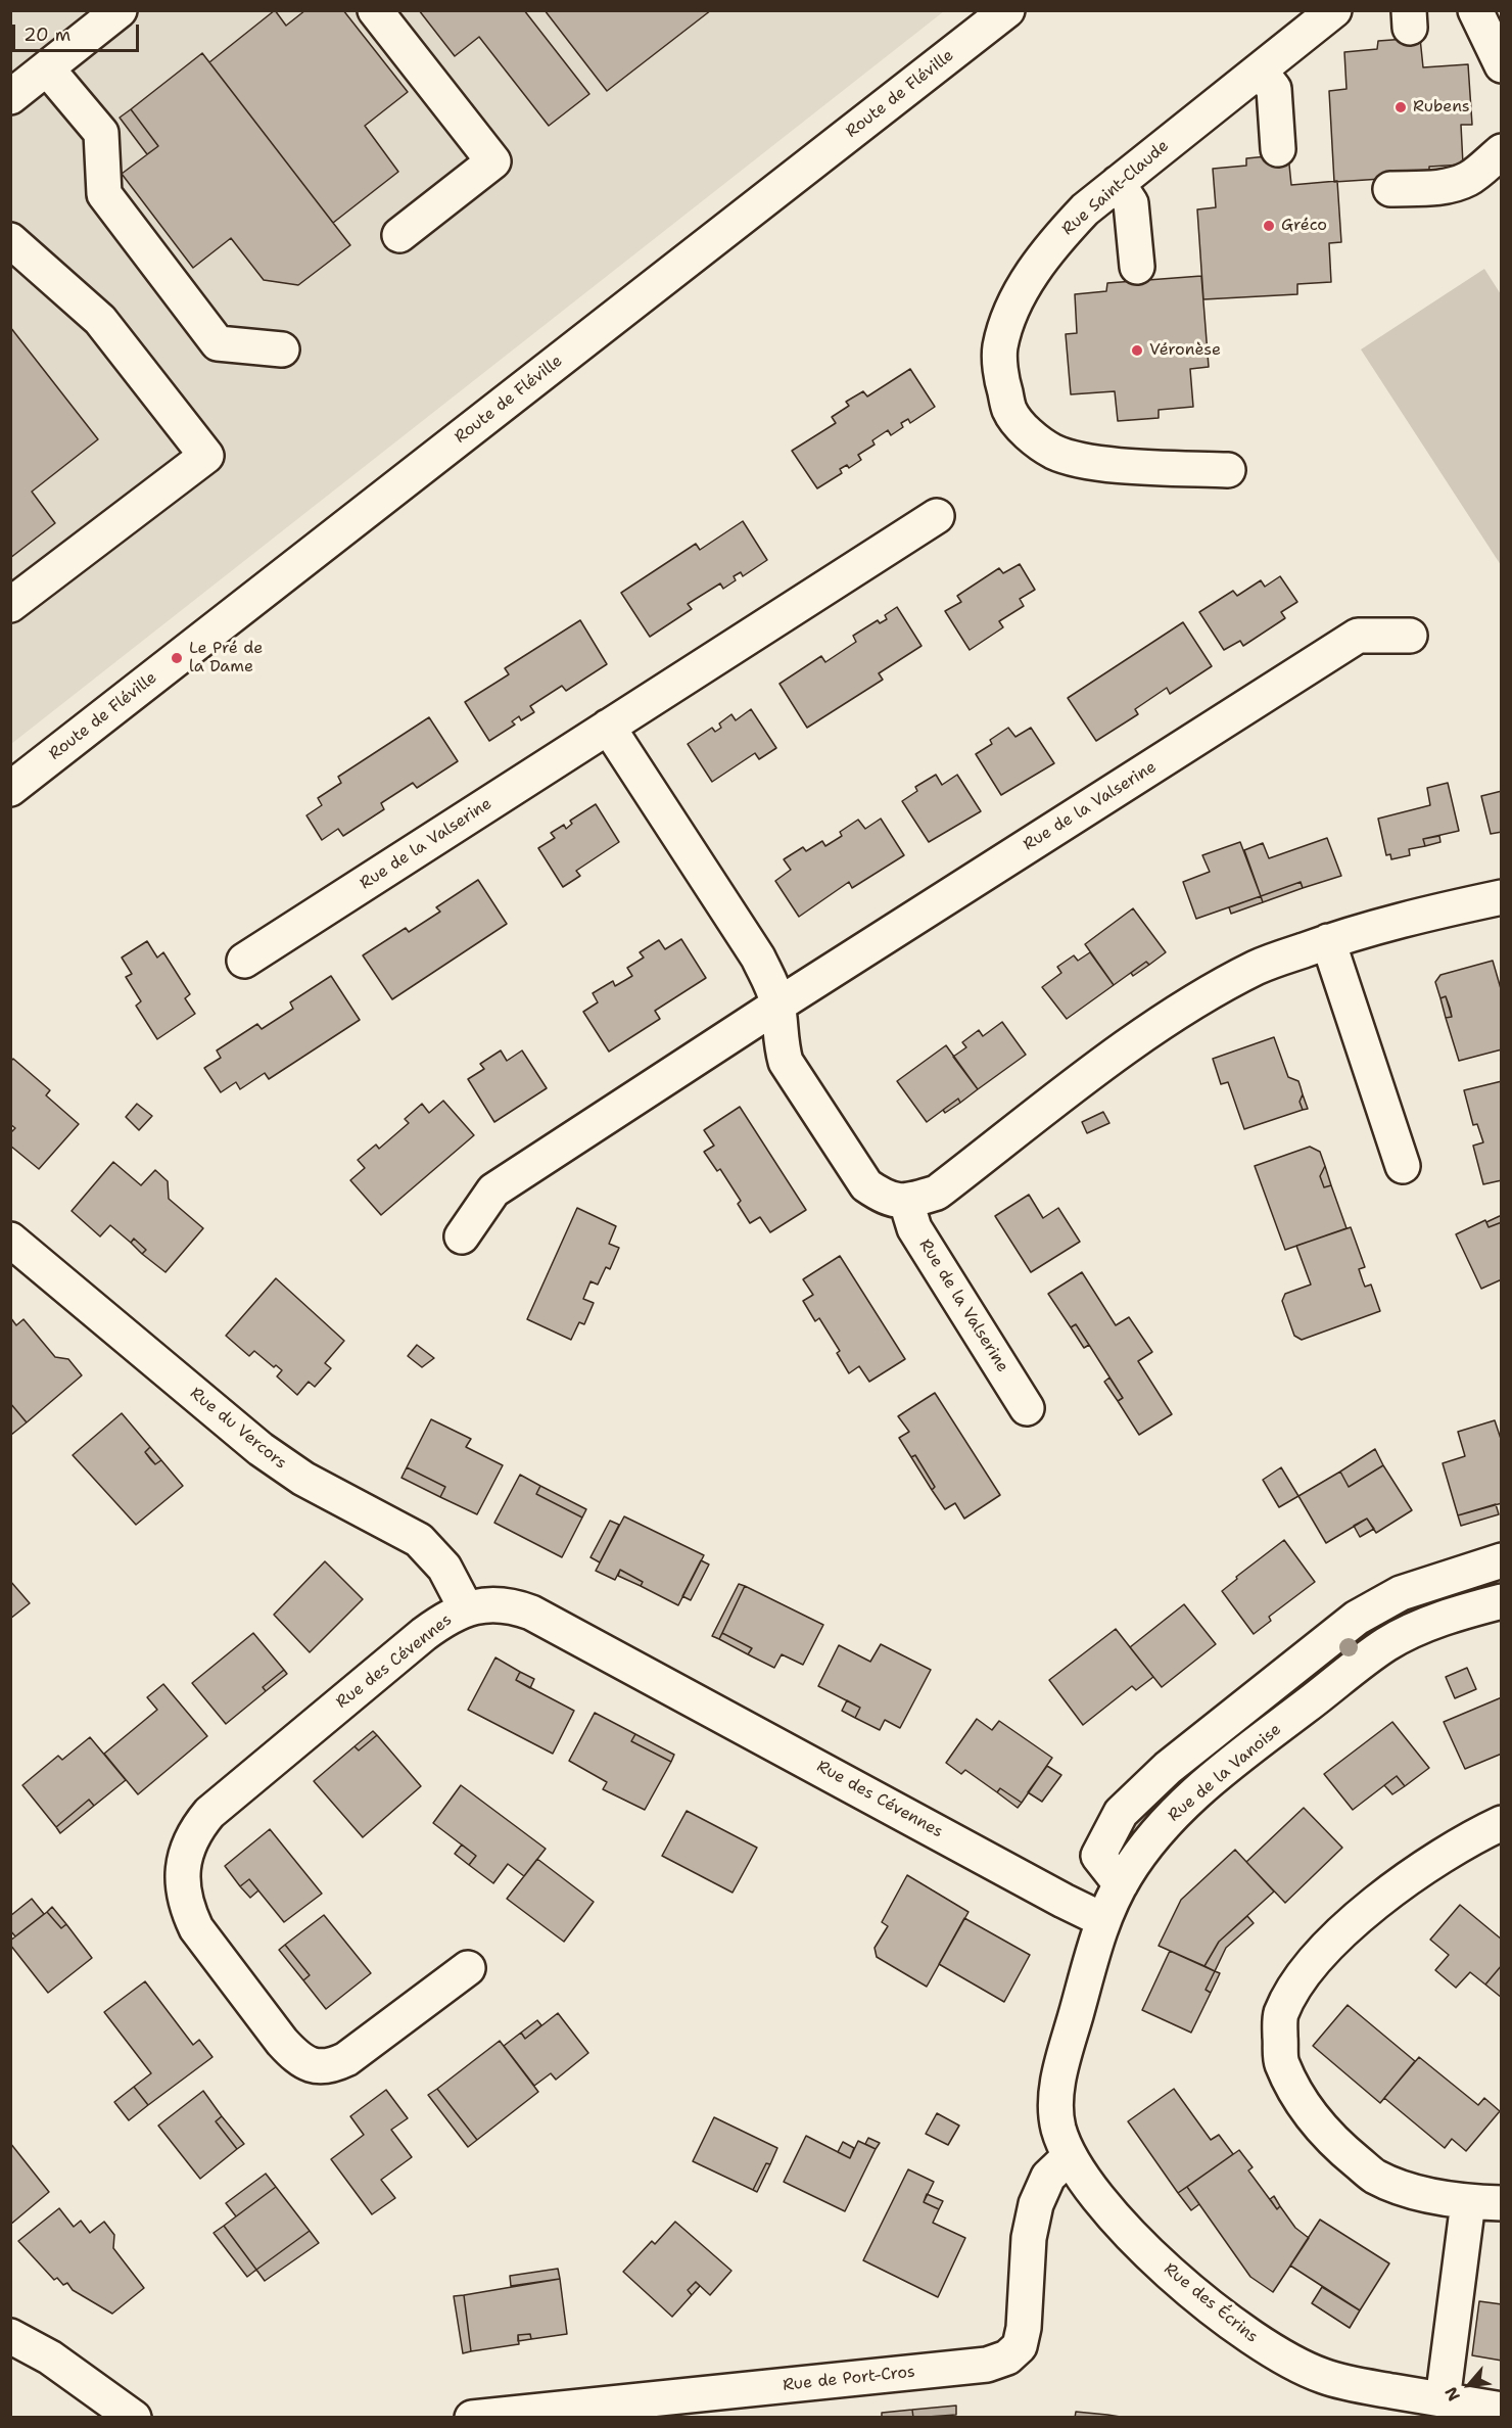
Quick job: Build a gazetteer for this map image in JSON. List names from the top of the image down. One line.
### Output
{"streets":{"street":["Route de Fléville","Rue Saint-Claude","Rue de la Valserine","Rue du Vercors","Rue des Cévennes","Rue de la Vanoise","Rue des Écrins","Rue de Port-Cros"]},"crossings":[["Rue du Vercors","Rue des Cévennes"],["Rue des Cévennes","Rue de la Vanoise"],["Rue de la Vanoise","Rue des Écrins"],["Rue de la Vanoise","Rue de Port-Cros"],["Rue des Écrins","Rue de Port-Cros"]],"places":["Rubens","Gréco","Véronèse","Le Pré de la Dame"],"scale_bar":"20 m","north":"bottom left"}
